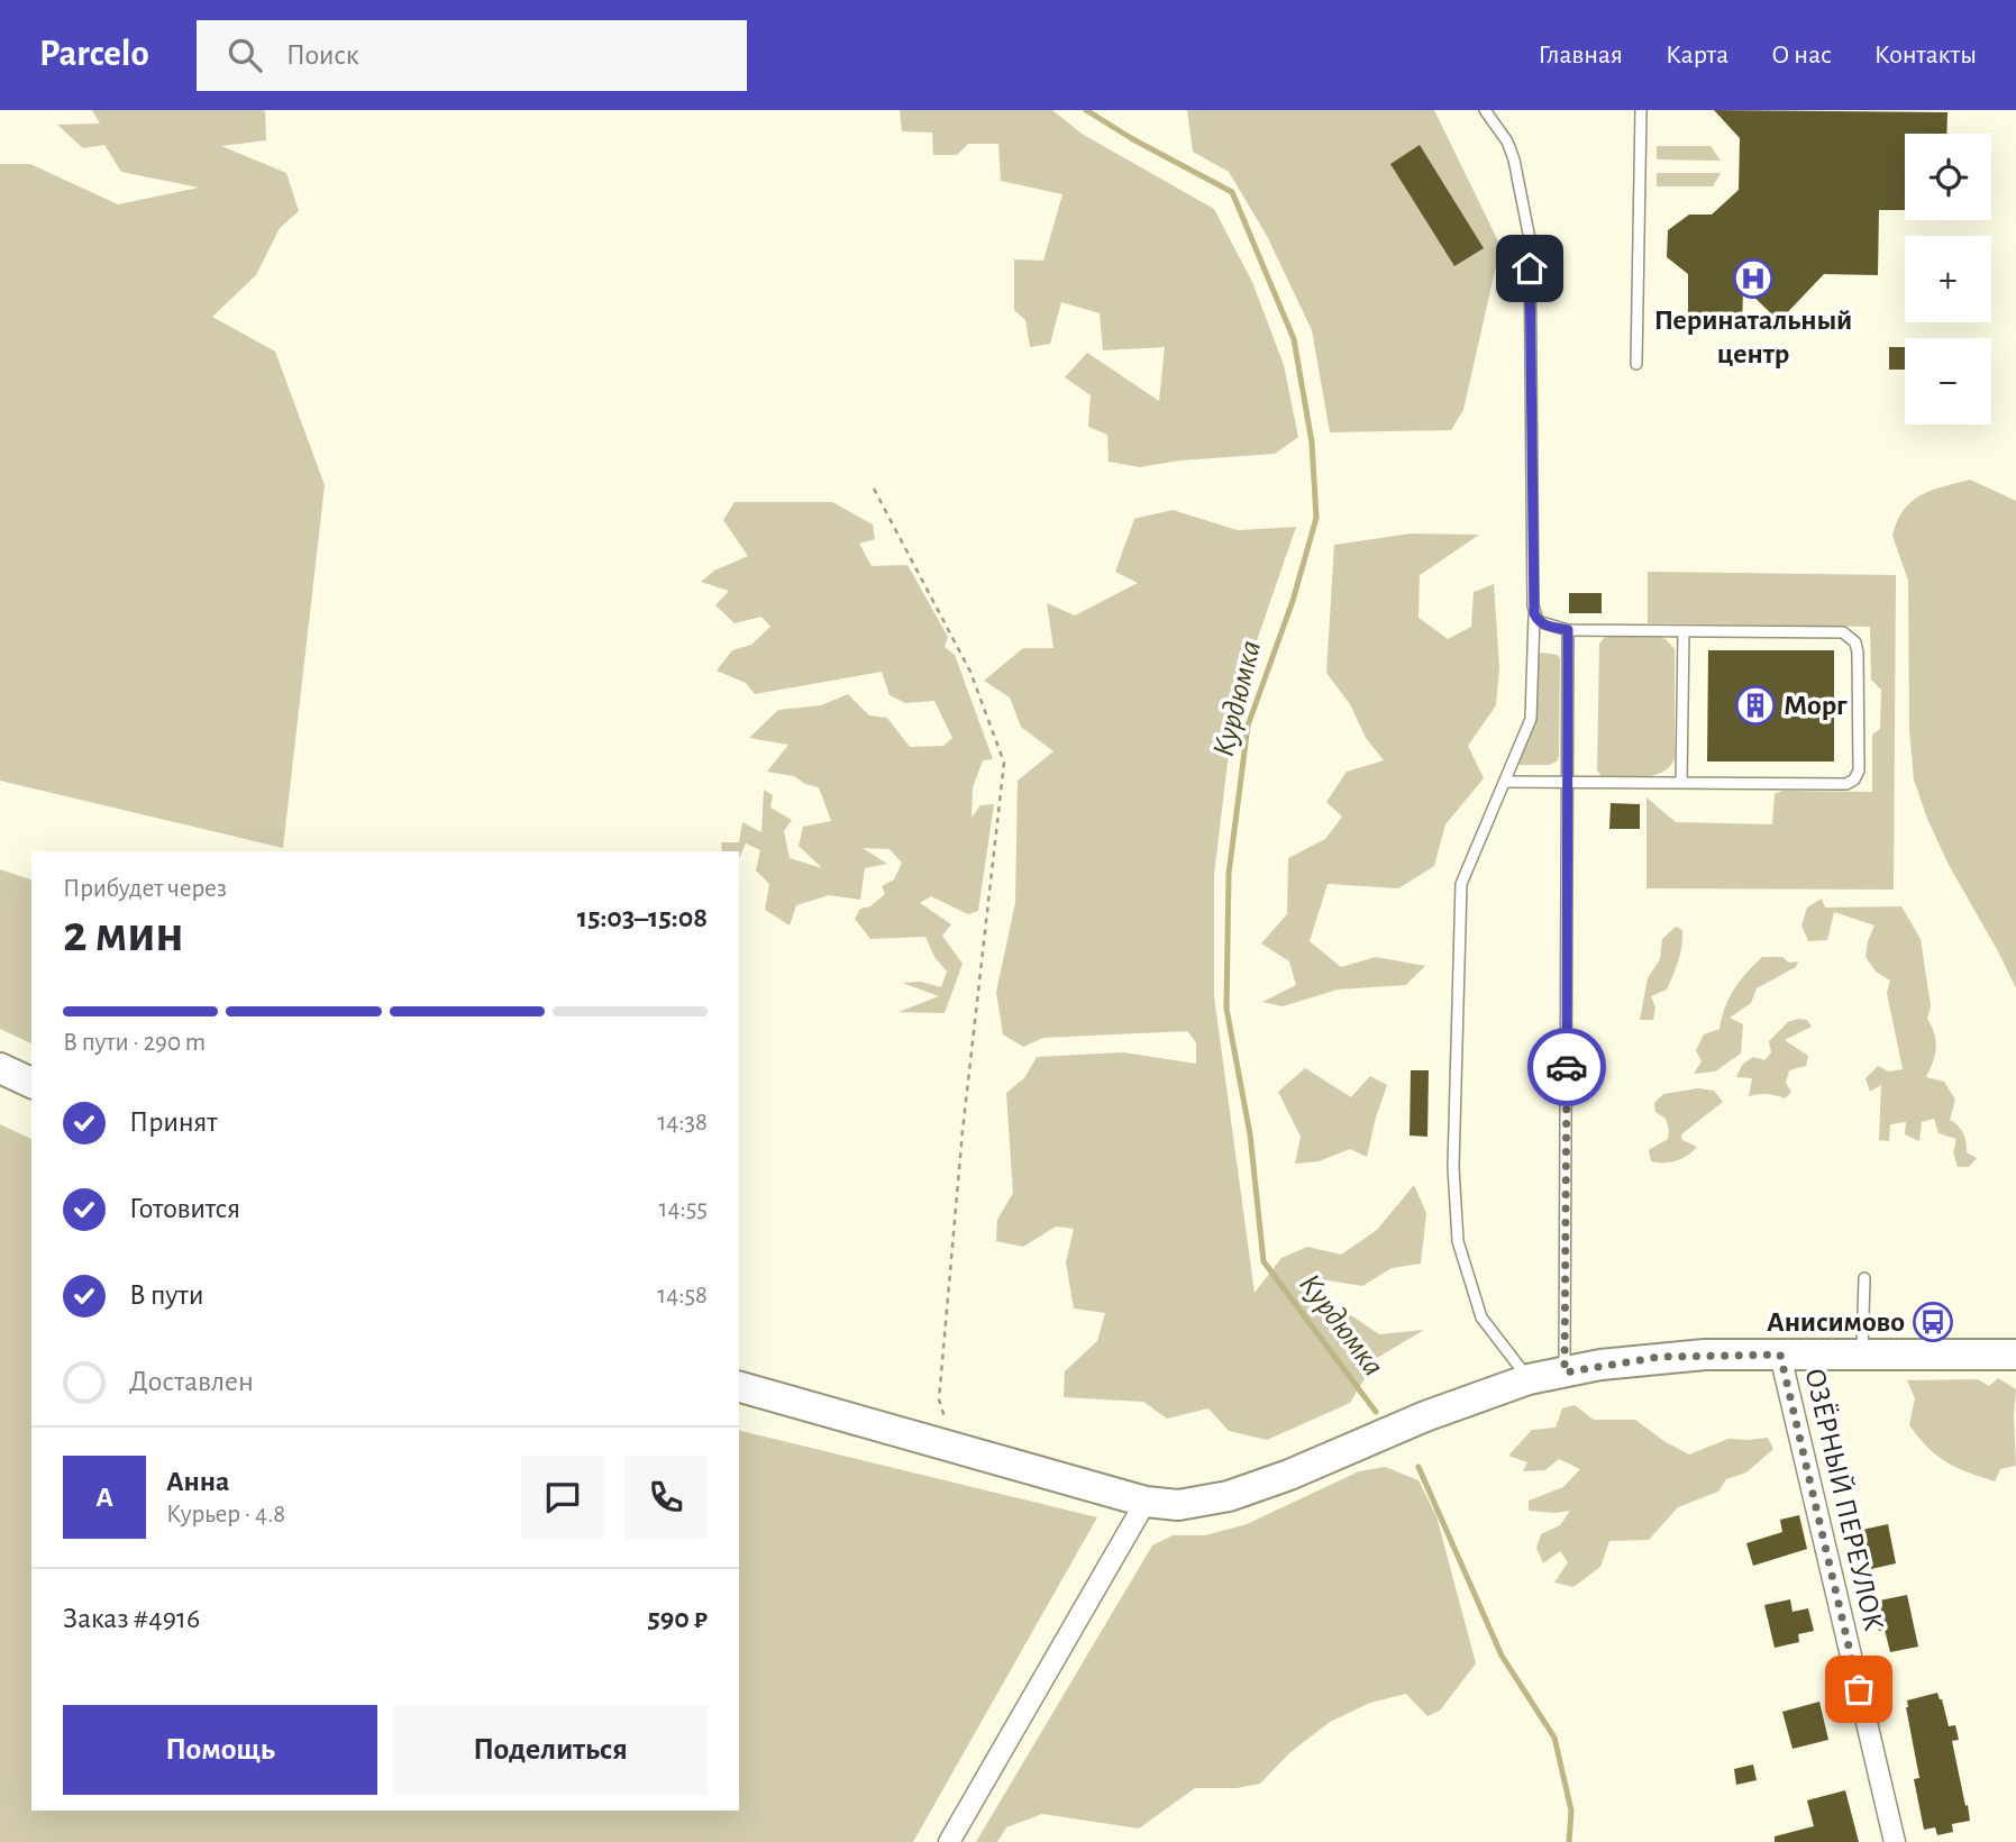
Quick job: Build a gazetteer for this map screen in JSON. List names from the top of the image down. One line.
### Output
{"streets":{"street":["ОЗЁРНЫЙ ПЕРЕУЛОК"]},"water":["Курдюмка"],"places":{"hospital":["Перинатальный центр"],"building":["Морг"],"bus stop":["Анисимово"]},"page":{"header":"Parcelo","search":"Поиск","nav":["Главная","Карта","О нас","Контакты"],"map_buttons":["+","−"],"heading":["2 мин","Прибудет через","15:03–15:08"],"panel":["Анна","Курьер · 4.8","Заказ #4916","590 ₽"],"bar":"В пути · 290 m","list":[["Принят","14:38"],["Готовится","14:55"],["В пути","14:58"],"Доставлен"],"round":"А","buttons":["Помощь","Поделиться"]}}
